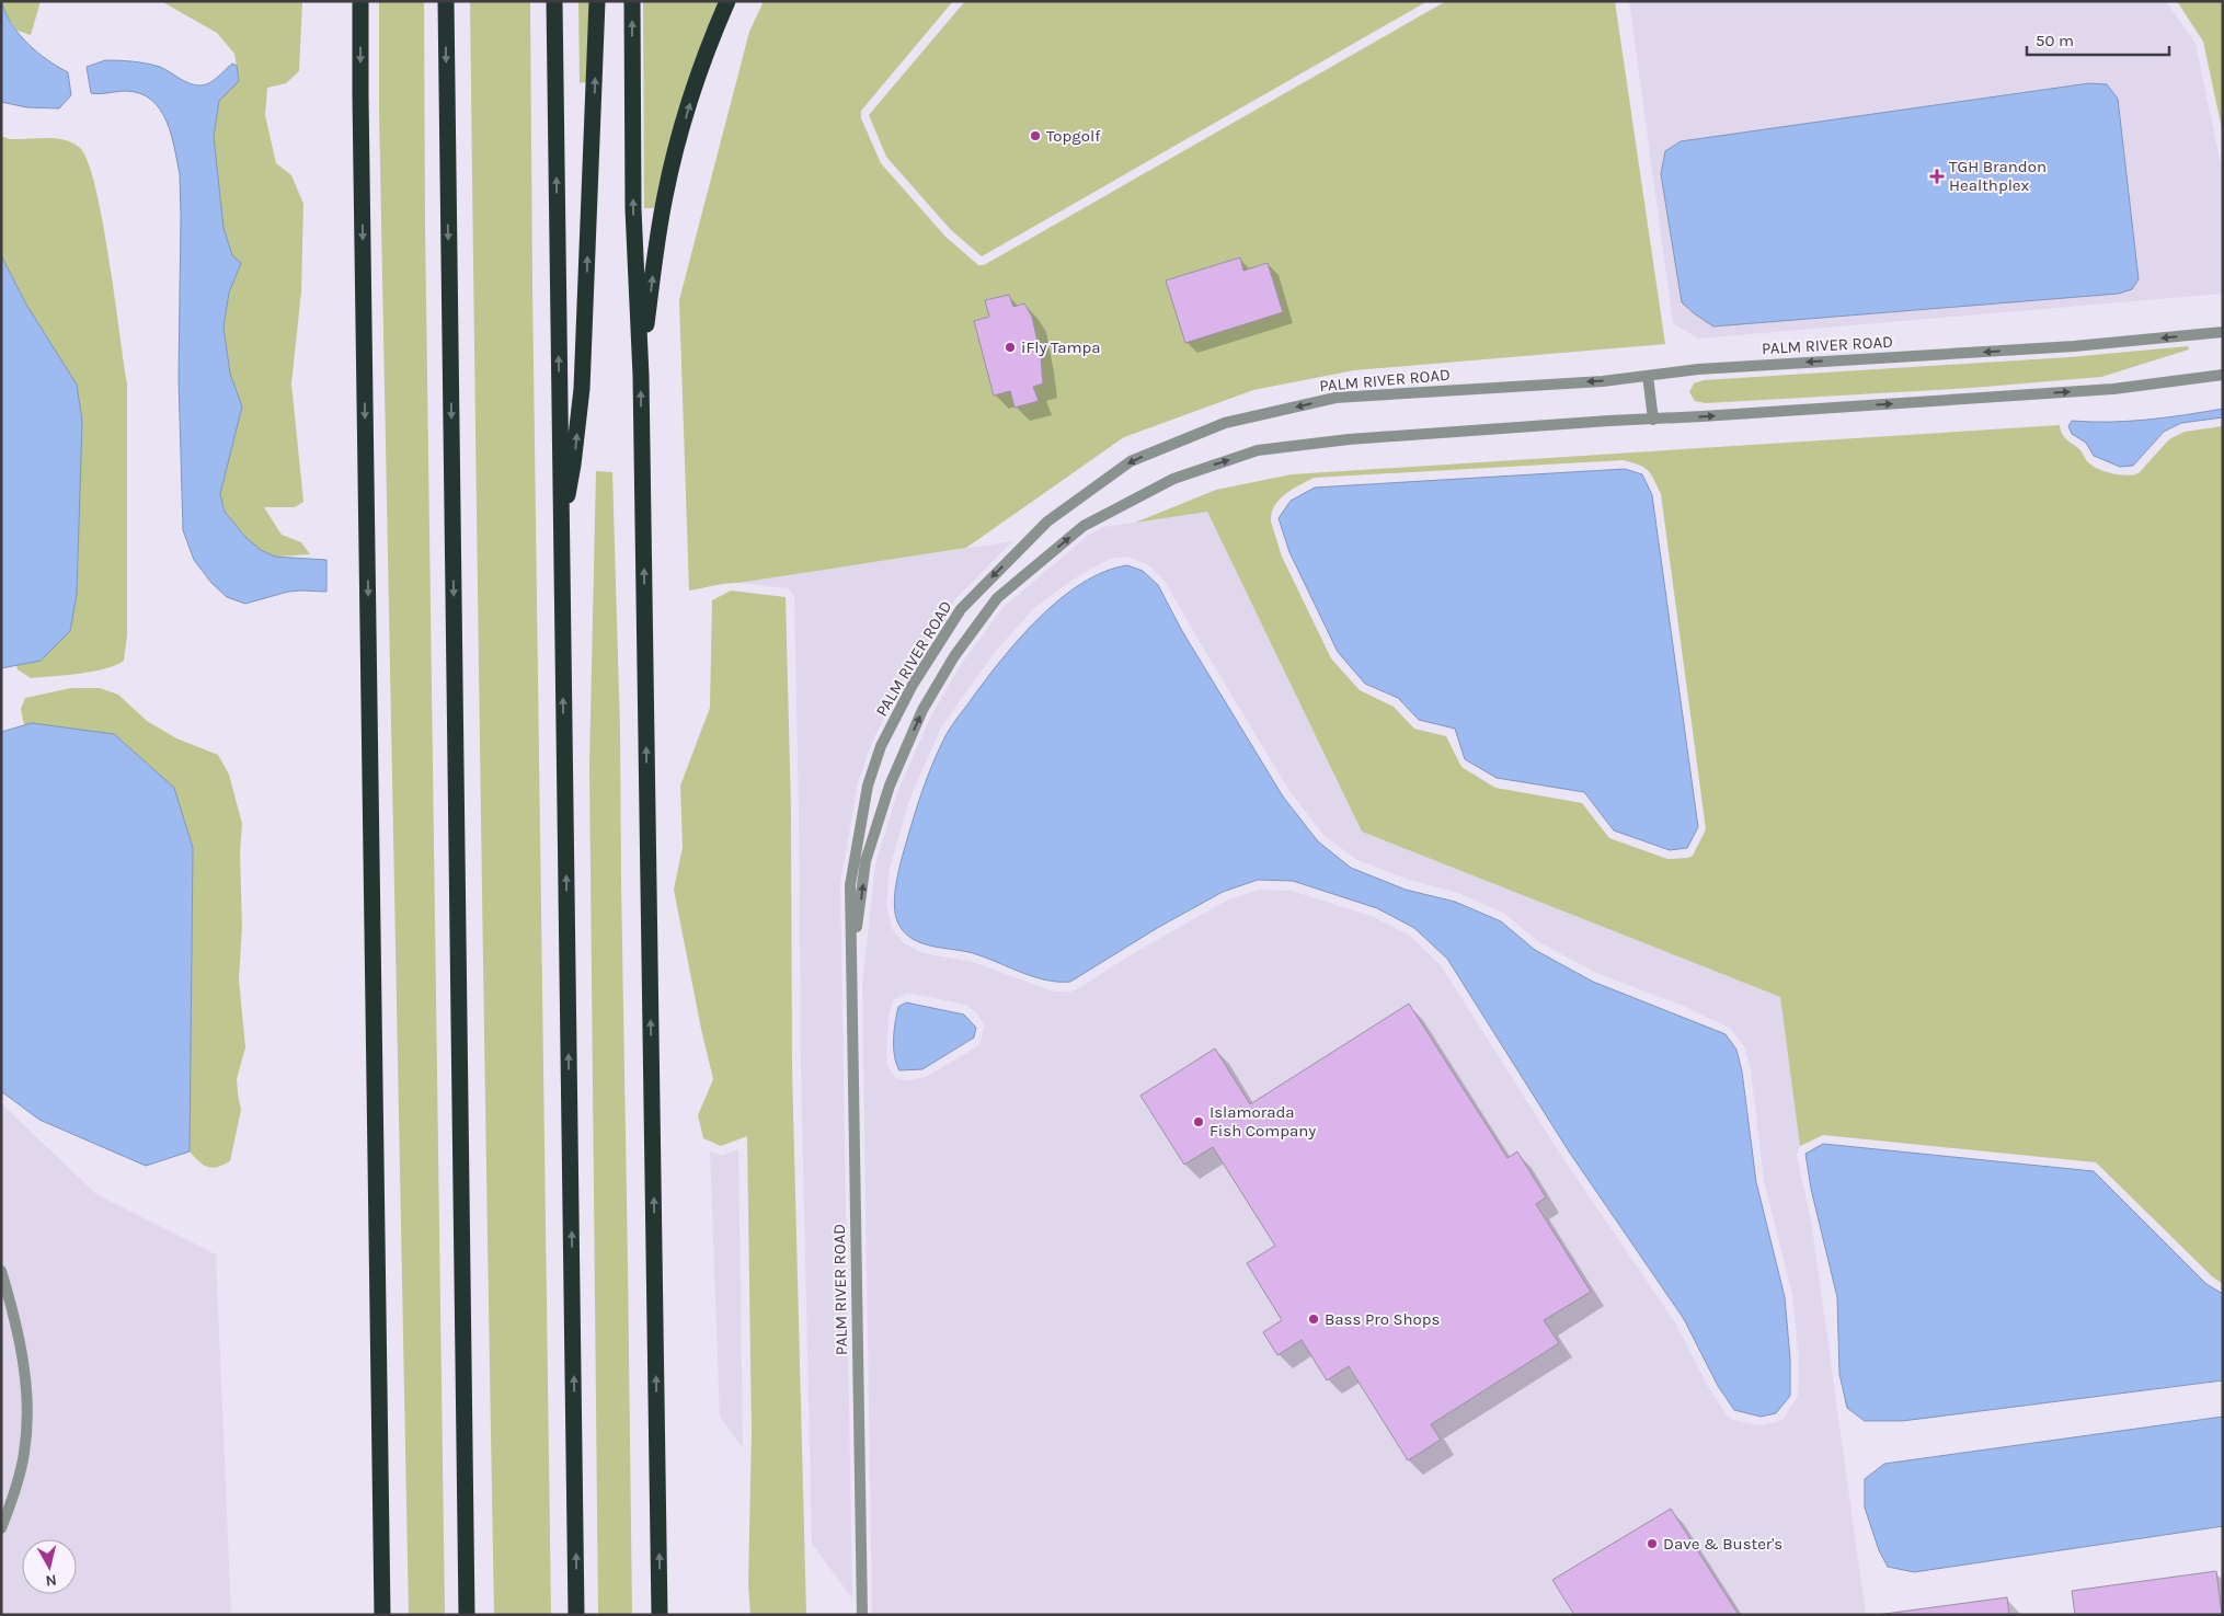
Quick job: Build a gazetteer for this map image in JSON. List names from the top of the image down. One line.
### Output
{"streets":{"street":["PALM RIVER ROAD"]},"places":{"other":["Topgolf","iFly Tampa","Islamorada Fish Company","Bass Pro Shops","Dave & Buster's"],"health":["TGH Brandon Healthplex"]},"scale_bar":"50 m","north":"bottom"}
